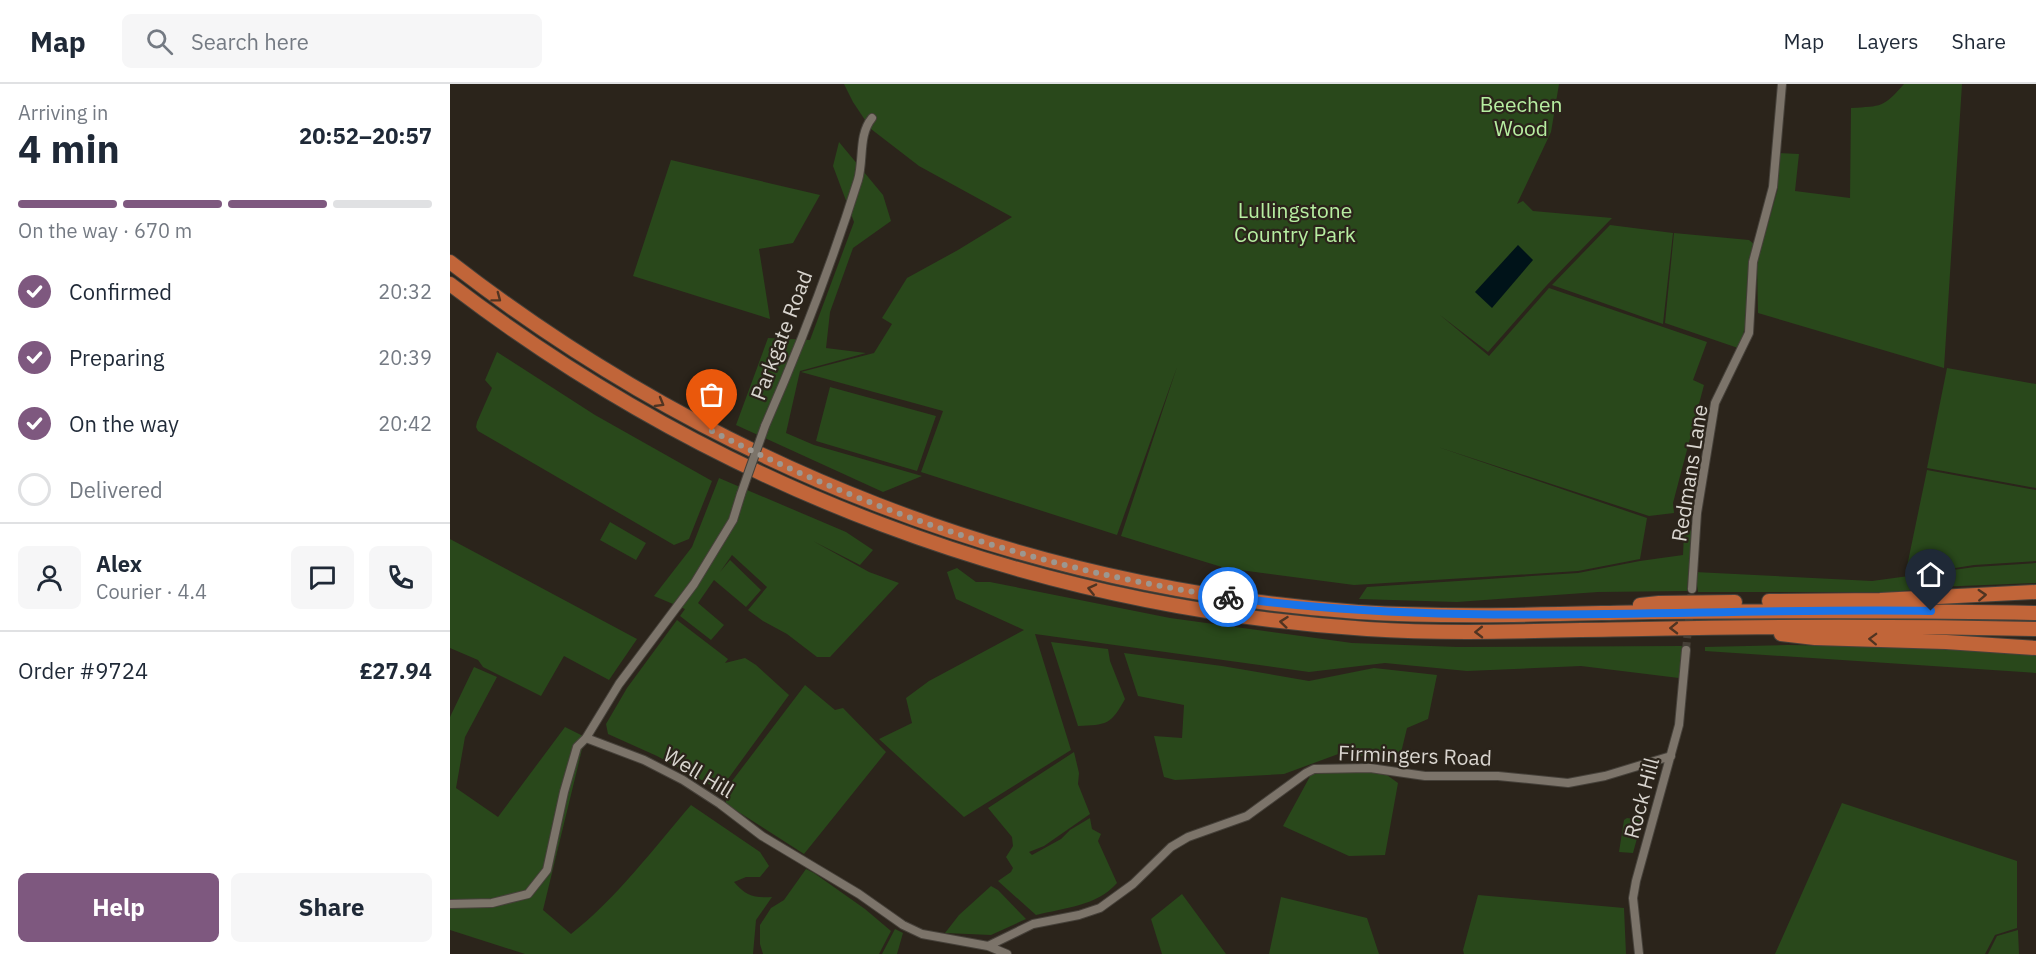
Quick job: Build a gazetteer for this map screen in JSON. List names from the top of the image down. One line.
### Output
{"streets":{"street":["Parkgate Road","Redmans Lane","Firmingers Road","Well Hill","Rock Hill"]},"crossings":[["Parkgate Road","Well Hill"],["Firmingers Road","Well Hill"],["Firmingers Road","Rock Hill"]],"parks":["Beechen Wood","Lullingstone Country Park"],"page":{"header":"Map","search":"Search here","nav":["Map","Layers","Share"],"heading":["4 min","Arriving in","20:52–20:57"],"panel":["Alex","Courier · 4.4","Order #9724","£27.94"],"bar":"On the way · 670 m","list":[["Confirmed","20:32"],["Preparing","20:39"],["On the way","20:42"],"Delivered"],"buttons":["Help","Share"]}}
